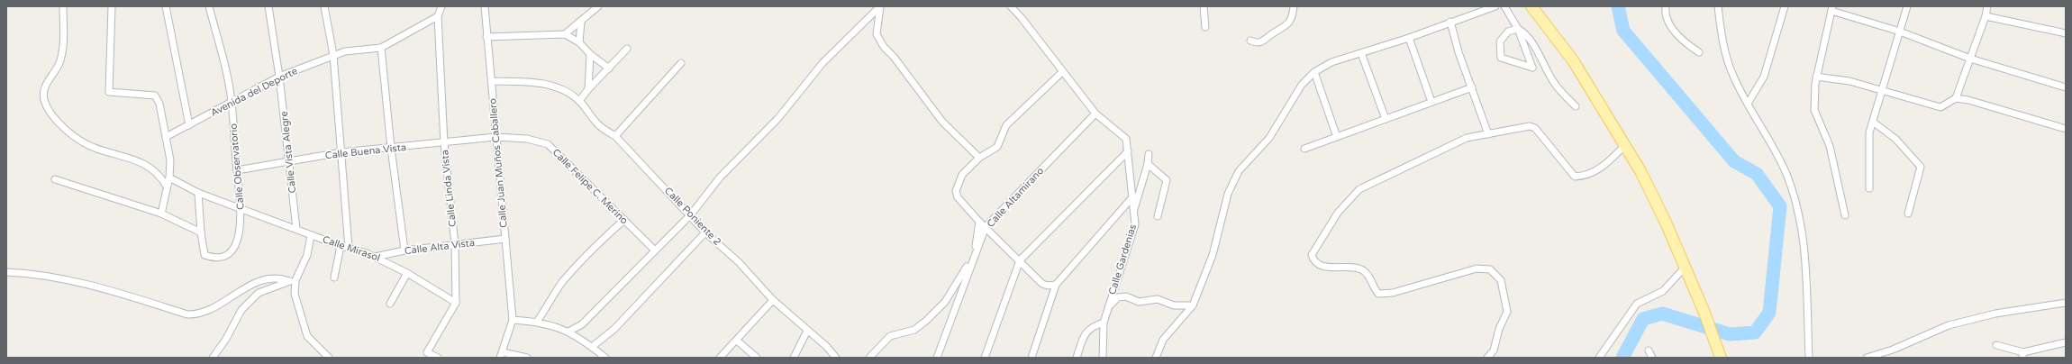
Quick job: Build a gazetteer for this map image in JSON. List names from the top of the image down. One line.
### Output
{"streets":{"street":["Avenida del Deporte","Calle Buena Vista","Calle Vista Alegre","Calle Juan Muños Caballero","Calle Observatorio","Calle Felipe C. Merino","Calle Linda Vista","Calle Altamirano","Calle Poniente 2","Calle Alta Vista","Calle Mirasol","Calle Gardenias"]},"crossings":[["Avenida del Deporte","Calle Vista Alegre"],["Avenida del Deporte","Calle Observatorio"],["Calle Buena Vista","Calle Vista Alegre"],["Calle Buena Vista","Calle Juan Muños Caballero"],["Calle Buena Vista","Calle Observatorio"],["Calle Buena Vista","Calle Felipe C. Merino"],["Calle Buena Vista","Calle Linda Vista"],["Calle Vista Alegre","Calle Mirasol"],["Calle Juan Muños Caballero","Calle Felipe C. Merino"],["Calle Juan Muños Caballero","Calle Poniente 2"],["Calle Juan Muños Caballero","Calle Alta Vista"],["Calle Observatorio","Calle Mirasol"],["Calle Linda Vista","Calle Alta Vista"],["Calle Linda Vista","Calle Mirasol"],["Calle Altamirano","Calle Gardenias"],["Calle Alta Vista","Calle Mirasol"]]}
